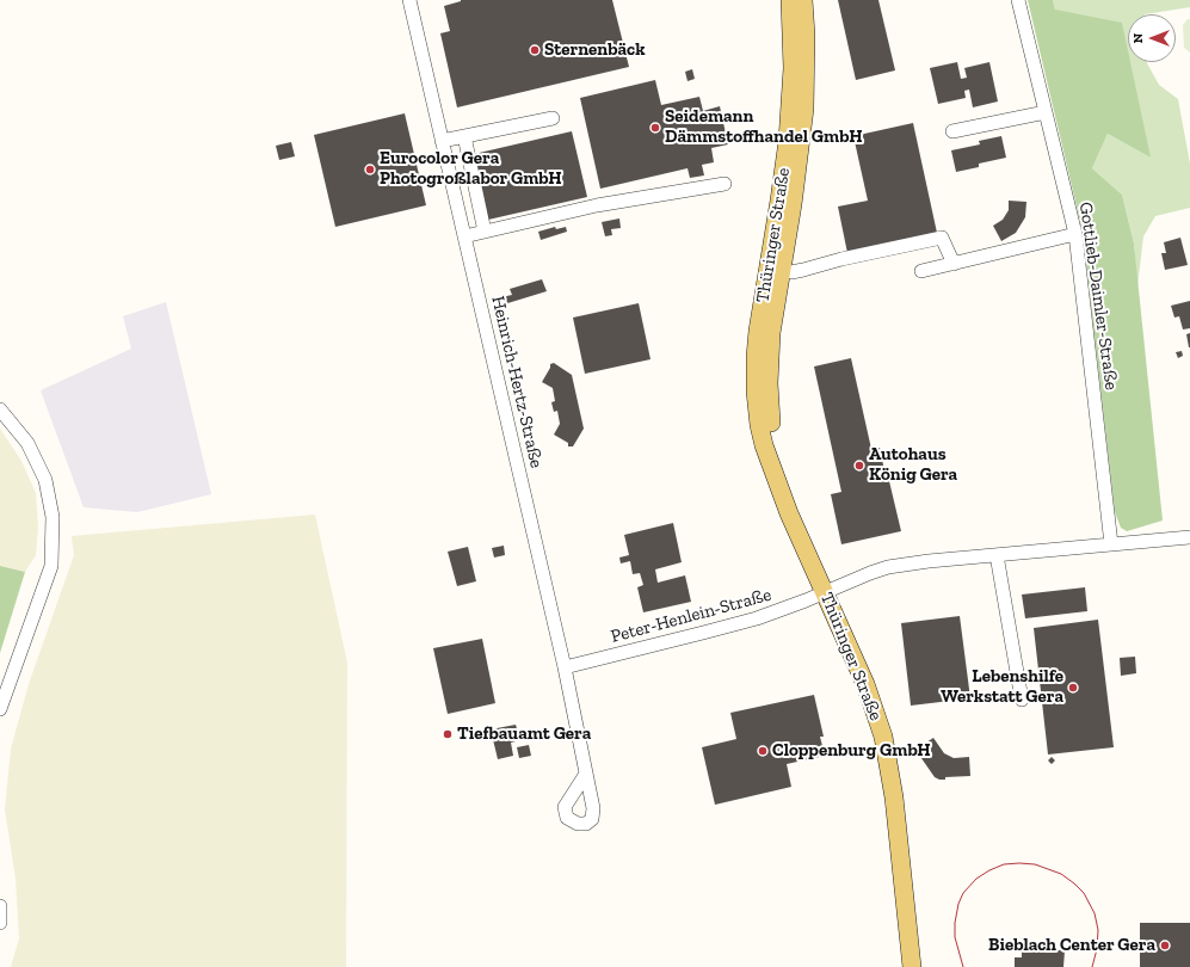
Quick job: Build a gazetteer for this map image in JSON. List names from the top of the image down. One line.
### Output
{"streets":{"main road":["Thüringer Straße"],"street":["Gottlieb-Daimler-Straße","Heinrich-Hertz-Straße","Peter-Henlein-Straße"]},"crossings":[["Thüringer Straße","Peter-Henlein-Straße"],["Gottlieb-Daimler-Straße","Peter-Henlein-Straße"],["Heinrich-Hertz-Straße","Peter-Henlein-Straße"]],"places":["Sternenbäck","Seidemann Dämmstoffhandel GmbH","Eurocolor Gera Photogroßlabor GmbH","Autohaus König Gera","Lebenshilfe Werkstatt Gera","Tiefbauamt Gera","Cloppenburg GmbH","Bieblach Center Gera"],"north":"left"}
